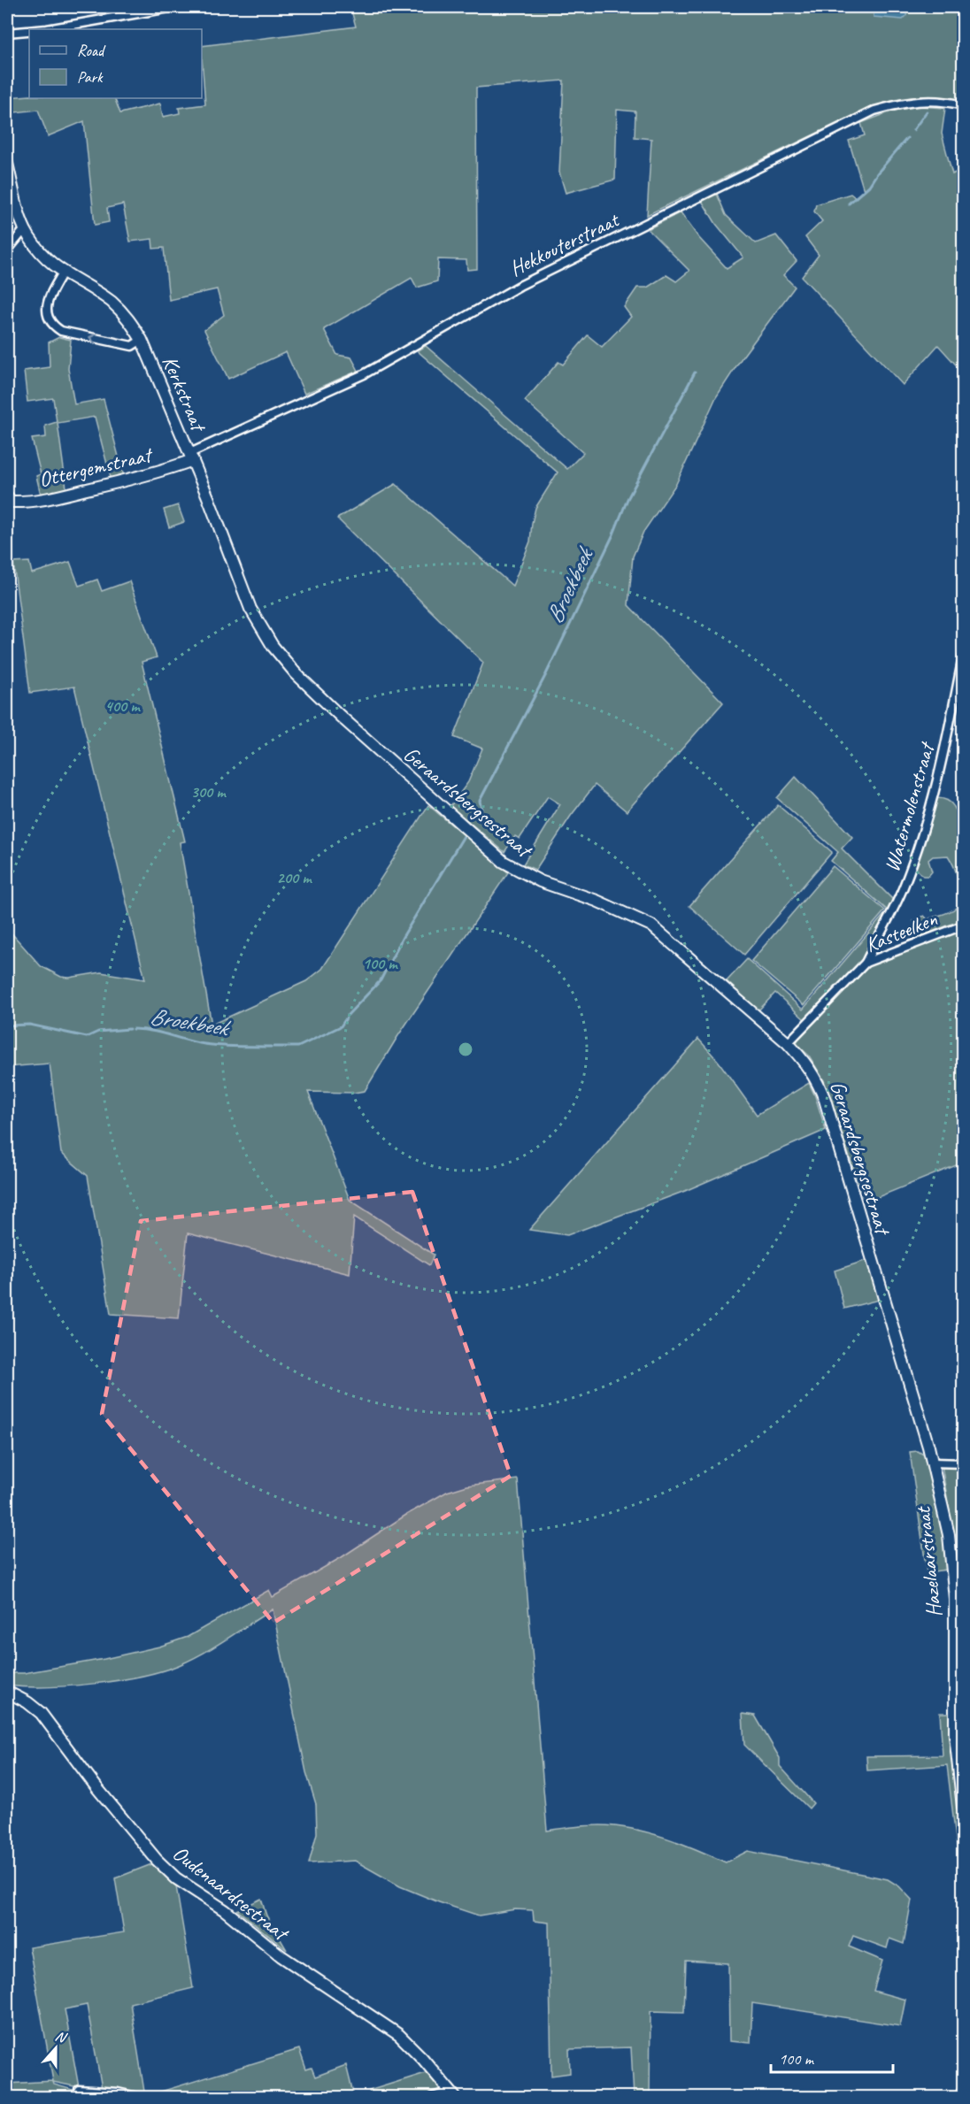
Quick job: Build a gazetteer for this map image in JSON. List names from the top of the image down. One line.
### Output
{"streets":{"street":["Hekkouterstraat","Kerkstraat","Ottergemstraat","Geraardsbergsestraat","Watermolenstraat","Kasteelken","Hazelaarstraat","Oudenaardsestraat"]},"crossings":[["Hekkouterstraat","Kerkstraat"],["Hekkouterstraat","Ottergemstraat"],["Hekkouterstraat","Geraardsbergsestraat"],["Kerkstraat","Ottergemstraat"],["Kerkstraat","Geraardsbergsestraat"],["Ottergemstraat","Geraardsbergsestraat"],["Geraardsbergsestraat","Kasteelken"],["Geraardsbergsestraat","Hazelaarstraat"],["Watermolenstraat","Kasteelken"]],"water":["Broekbeek"],"legend":["Road","Park"],"scale_bar":"100 m","north":"top","rings":["400 m","300 m","200 m","100 m"]}
